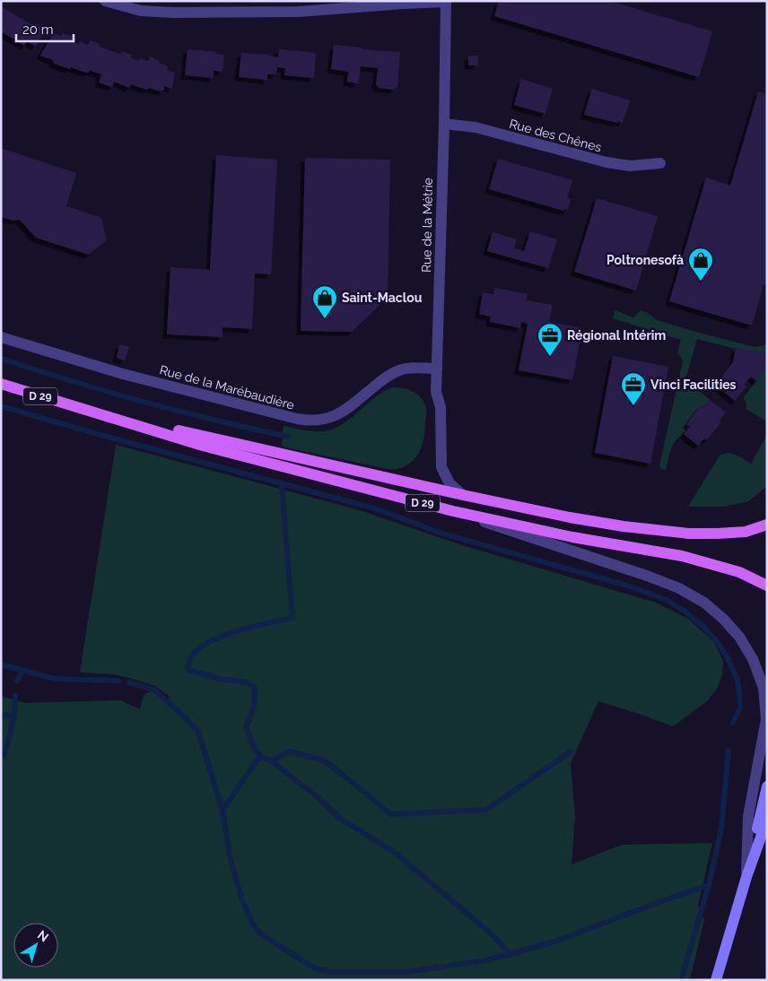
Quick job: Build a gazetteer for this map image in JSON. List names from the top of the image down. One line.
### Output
{"streets":{"main road":["D 29"],"street":["Rue des Chênes","Rue de la Métrie","Rue de la Marébaudière"]},"crossings":[["Rue des Chênes","Rue de la Métrie"],["Rue de la Métrie","Rue de la Marébaudière"],["Rue de la Métrie","D 29"]],"places":{"shop":["Poltronesofà","Saint-Maclou"],"office":["Régional Intérim","Vinci Facilities"]},"scale_bar":"20 m","north":"top right"}
